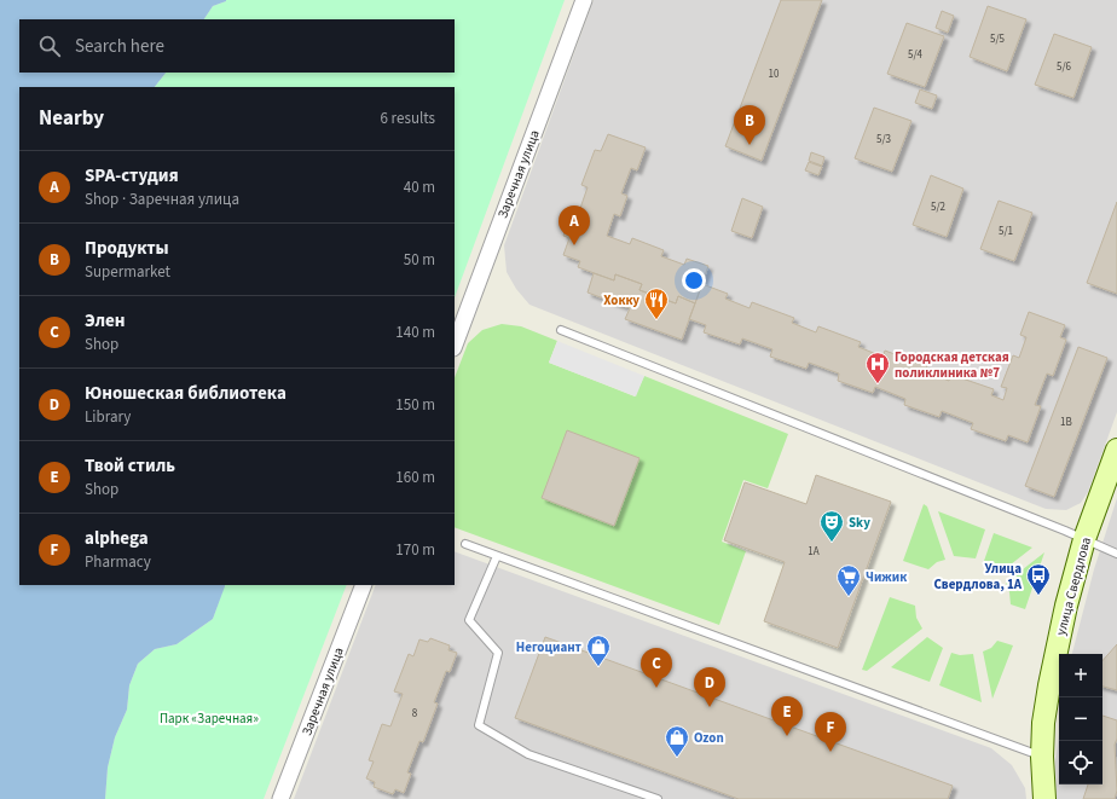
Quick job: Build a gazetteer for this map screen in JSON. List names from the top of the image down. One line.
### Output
{"streets":{"main road":["улица Свердлова"],"street":["Заречная улица"]},"parks":["Парк «Заречная»"],"places":{"restaurant":["Хокку"],"hospital":["Городская детская поликлиника №7"],"theatre":["Sky"],"bus stop":["Улица Свердлова, 1А"],"supermarket":["Чижик"],"shop":["Негоциант","Ozon"]},"house_numbers":["5/5","5/4","5/6","10","5/3","5/2","5/1","1В","1А","8"],"page":{"search":"Search here","heading":["Nearby","6 results"],"pins":["B","A","C","D","E","F"],"list":[{"mark":"A","name":"SPA-студия","note":"Shop · Заречная улица","value":"40 m"},{"mark":"B","name":"Продукты","note":"Supermarket","value":"50 m"},{"mark":"C","name":"Элен","note":"Shop","value":"140 m"},{"mark":"D","name":"Юношеская библиотека","note":"Library","value":"150 m"},{"mark":"E","name":"Твой стиль","note":"Shop","value":"160 m"},{"mark":"F","name":"alphega","note":"Pharmacy","value":"170 m"}],"map_buttons":["+","−"]}}
